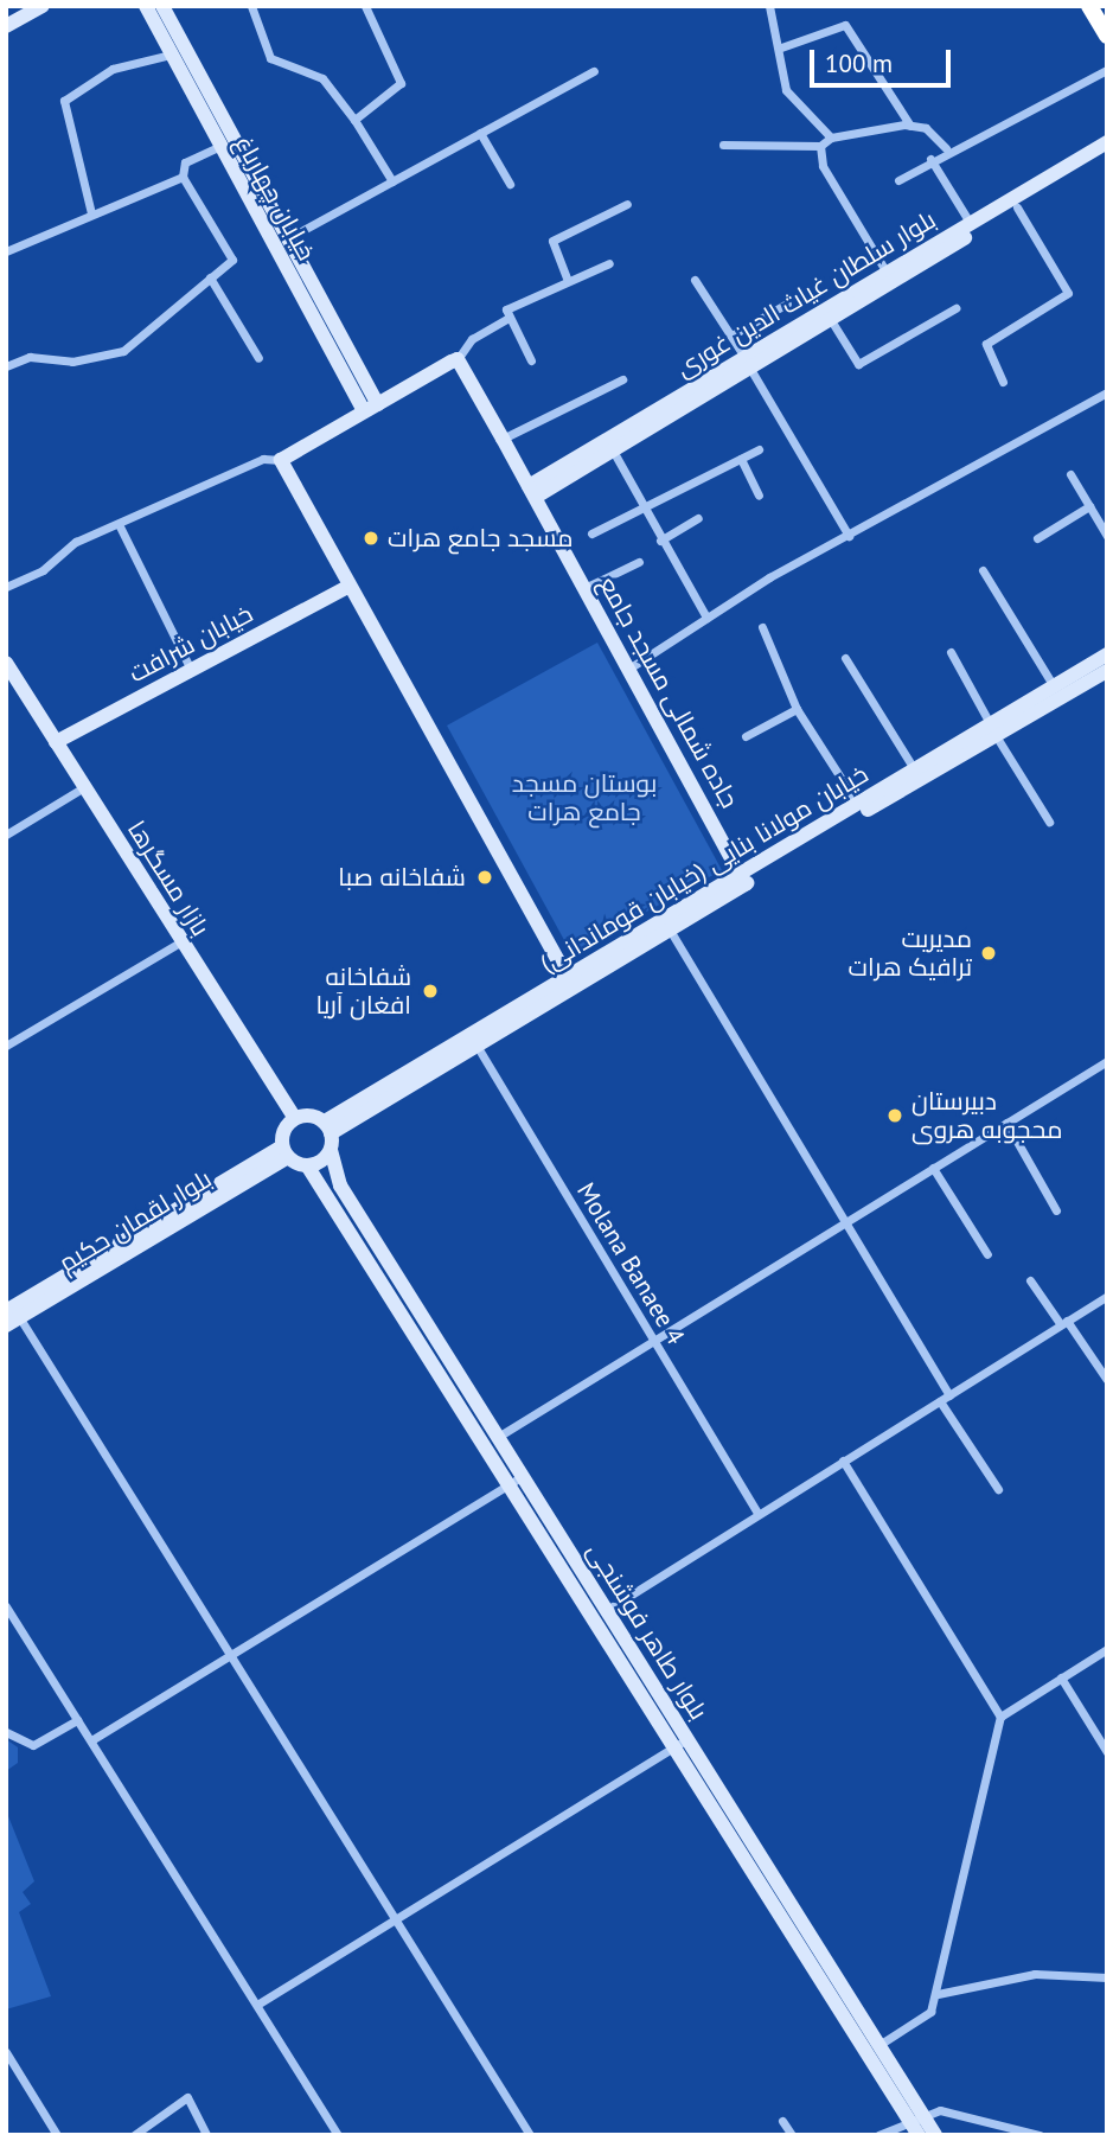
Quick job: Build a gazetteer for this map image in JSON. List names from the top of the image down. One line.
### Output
{"streets":{"street":["خیابان چهارباغ","بلوار سلطان غیاث الدین غوری","خیابان شرافت","جاده شمالی مسجد جامع","خیابان مولانا بنایی (خیابان قوماندانی)","بازار مسگرها","بلوار لقمان حکیم","Molana Banaee 4","بلوار طاهر فوشنجی"]},"crossings":[["بلوار سلطان غیاث الدین غوری","جاده شمالی مسجد جامع"],["خیابان شرافت","بازار مسگرها"],["جاده شمالی مسجد جامع","خیابان مولانا بنایی (خیابان قوماندانی)"],["خیابان مولانا بنایی (خیابان قوماندانی)","Molana Banaee 4"],["خیابان مولانا بنایی (خیابان قوماندانی)","بلوار طاهر فوشنجی"]],"parks":["بوستان مسجد جامع هرات"],"places":["مسجد جامع هرات","شفاخانه صبا","مدیریت ترافیک هرات","شفاخانه افغان آریا","دبیرستان محجوبه هروی"],"scale_bar":"100 m"}
